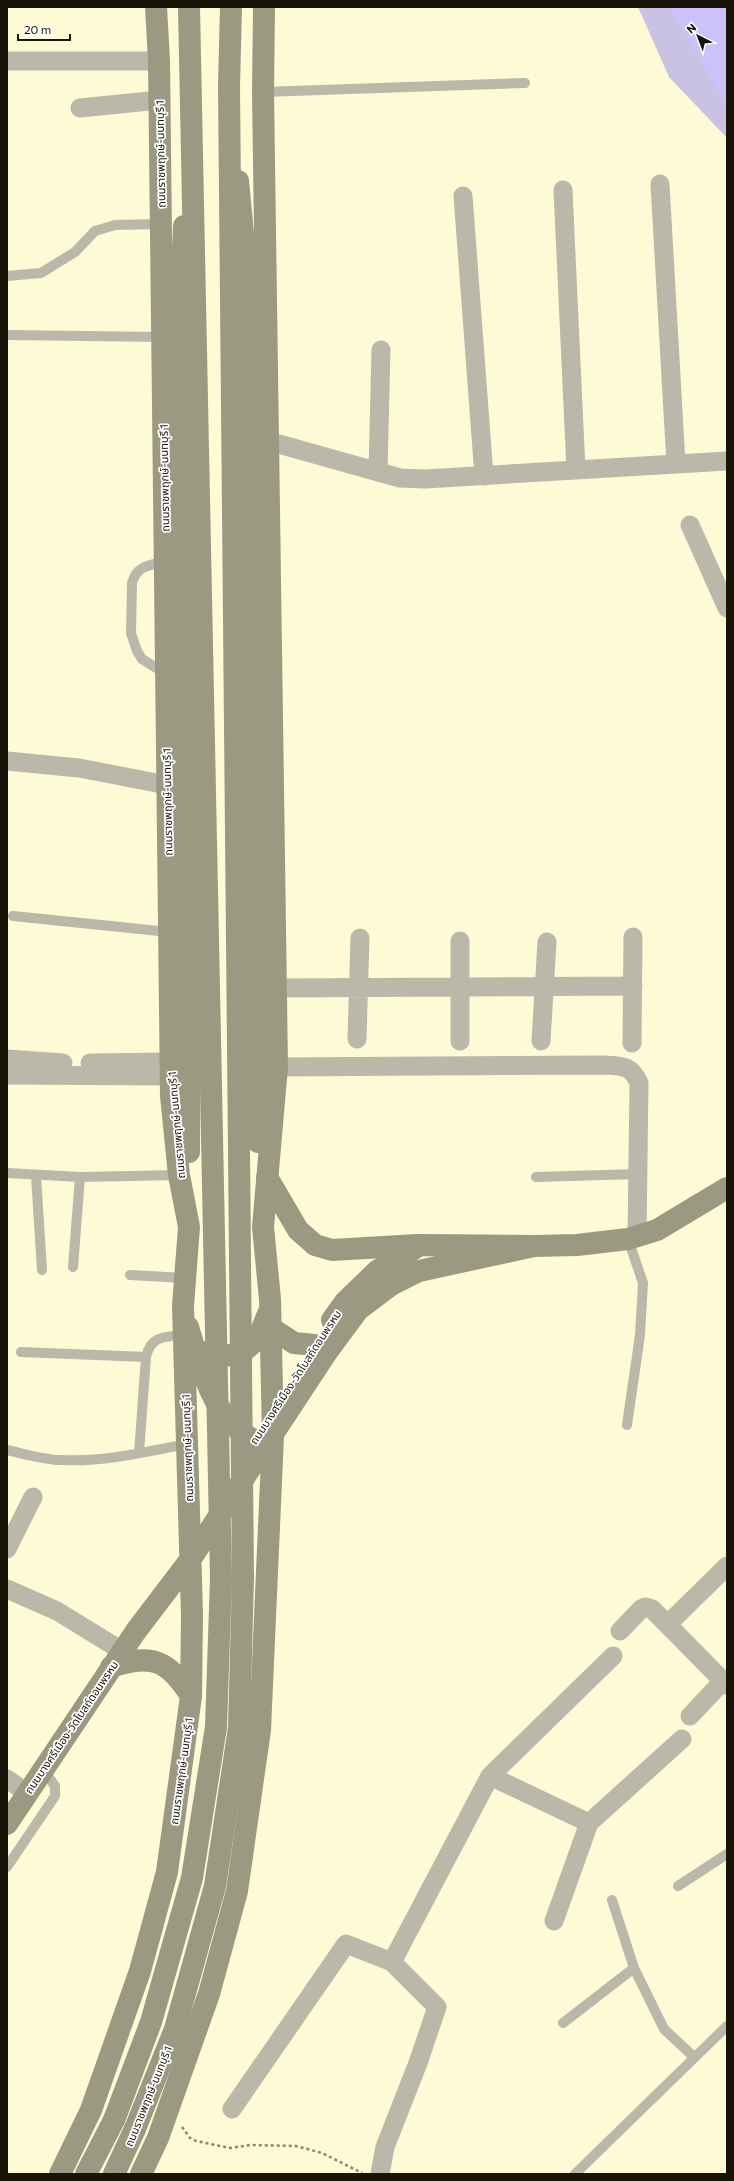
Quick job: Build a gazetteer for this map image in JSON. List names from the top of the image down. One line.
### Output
{"streets":{"main road":["ถนนราชพฤกษ์-นนทบุรี 1","ถนนบางศรีเมือง-วัดโบสถ์ดอนพรหม"]},"crossings":[["ถนนราชพฤกษ์-นนทบุรี 1","ถนนบางศรีเมือง-วัดโบสถ์ดอนพรหม"]],"scale_bar":"20 m","north":"top left"}
